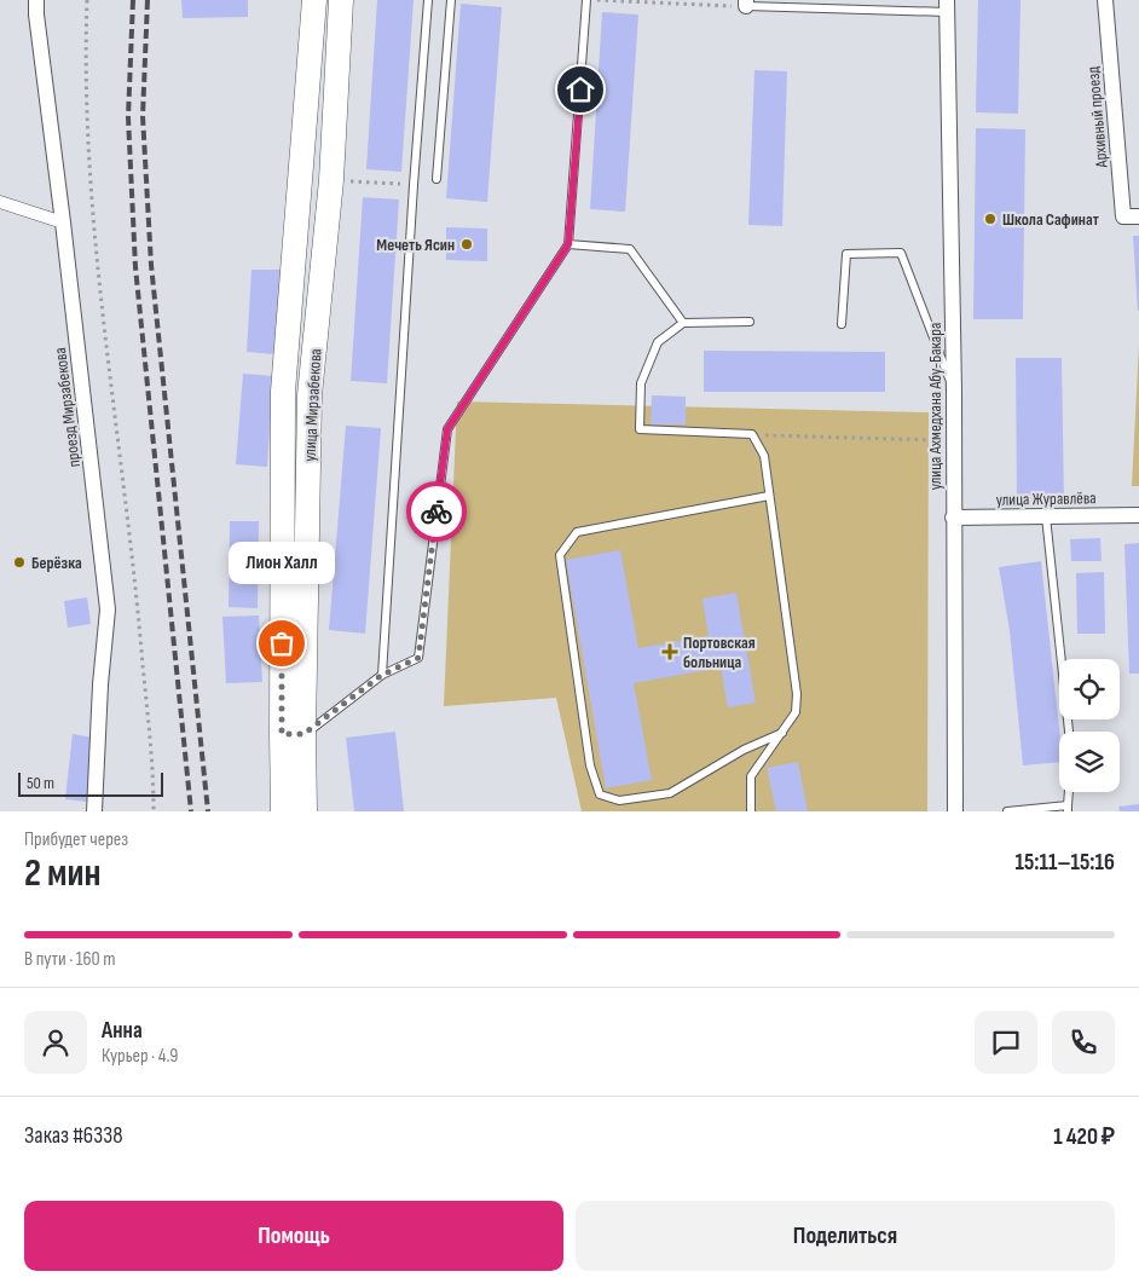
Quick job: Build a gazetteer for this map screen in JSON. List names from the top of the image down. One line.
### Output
{"streets":{"main road":["улица Мирзабекова"],"street":["Архивный проезд","улица Ахмедхана Абу-Бакара","проезд Мирзабекова","улица Журавлёва"]},"crossings":[["улица Ахмедхана Абу-Бакара","улица Журавлёва"]],"places":{"other":["Школа Сафинат","Мечеть Ясин","Берёзка","Лион Халл"],"health":["Портовская больница"]},"scale_bar":"50 m","page":{"bubble":"Лион Халл","scale":"50 m","heading":["2 мин","Прибудет через","15:11–15:16"],"panel":["Анна","Курьер · 4.9","Заказ #6338","1 420 ₽"],"bar":"В пути · 160 m","buttons":["Помощь","Поделиться"]}}
